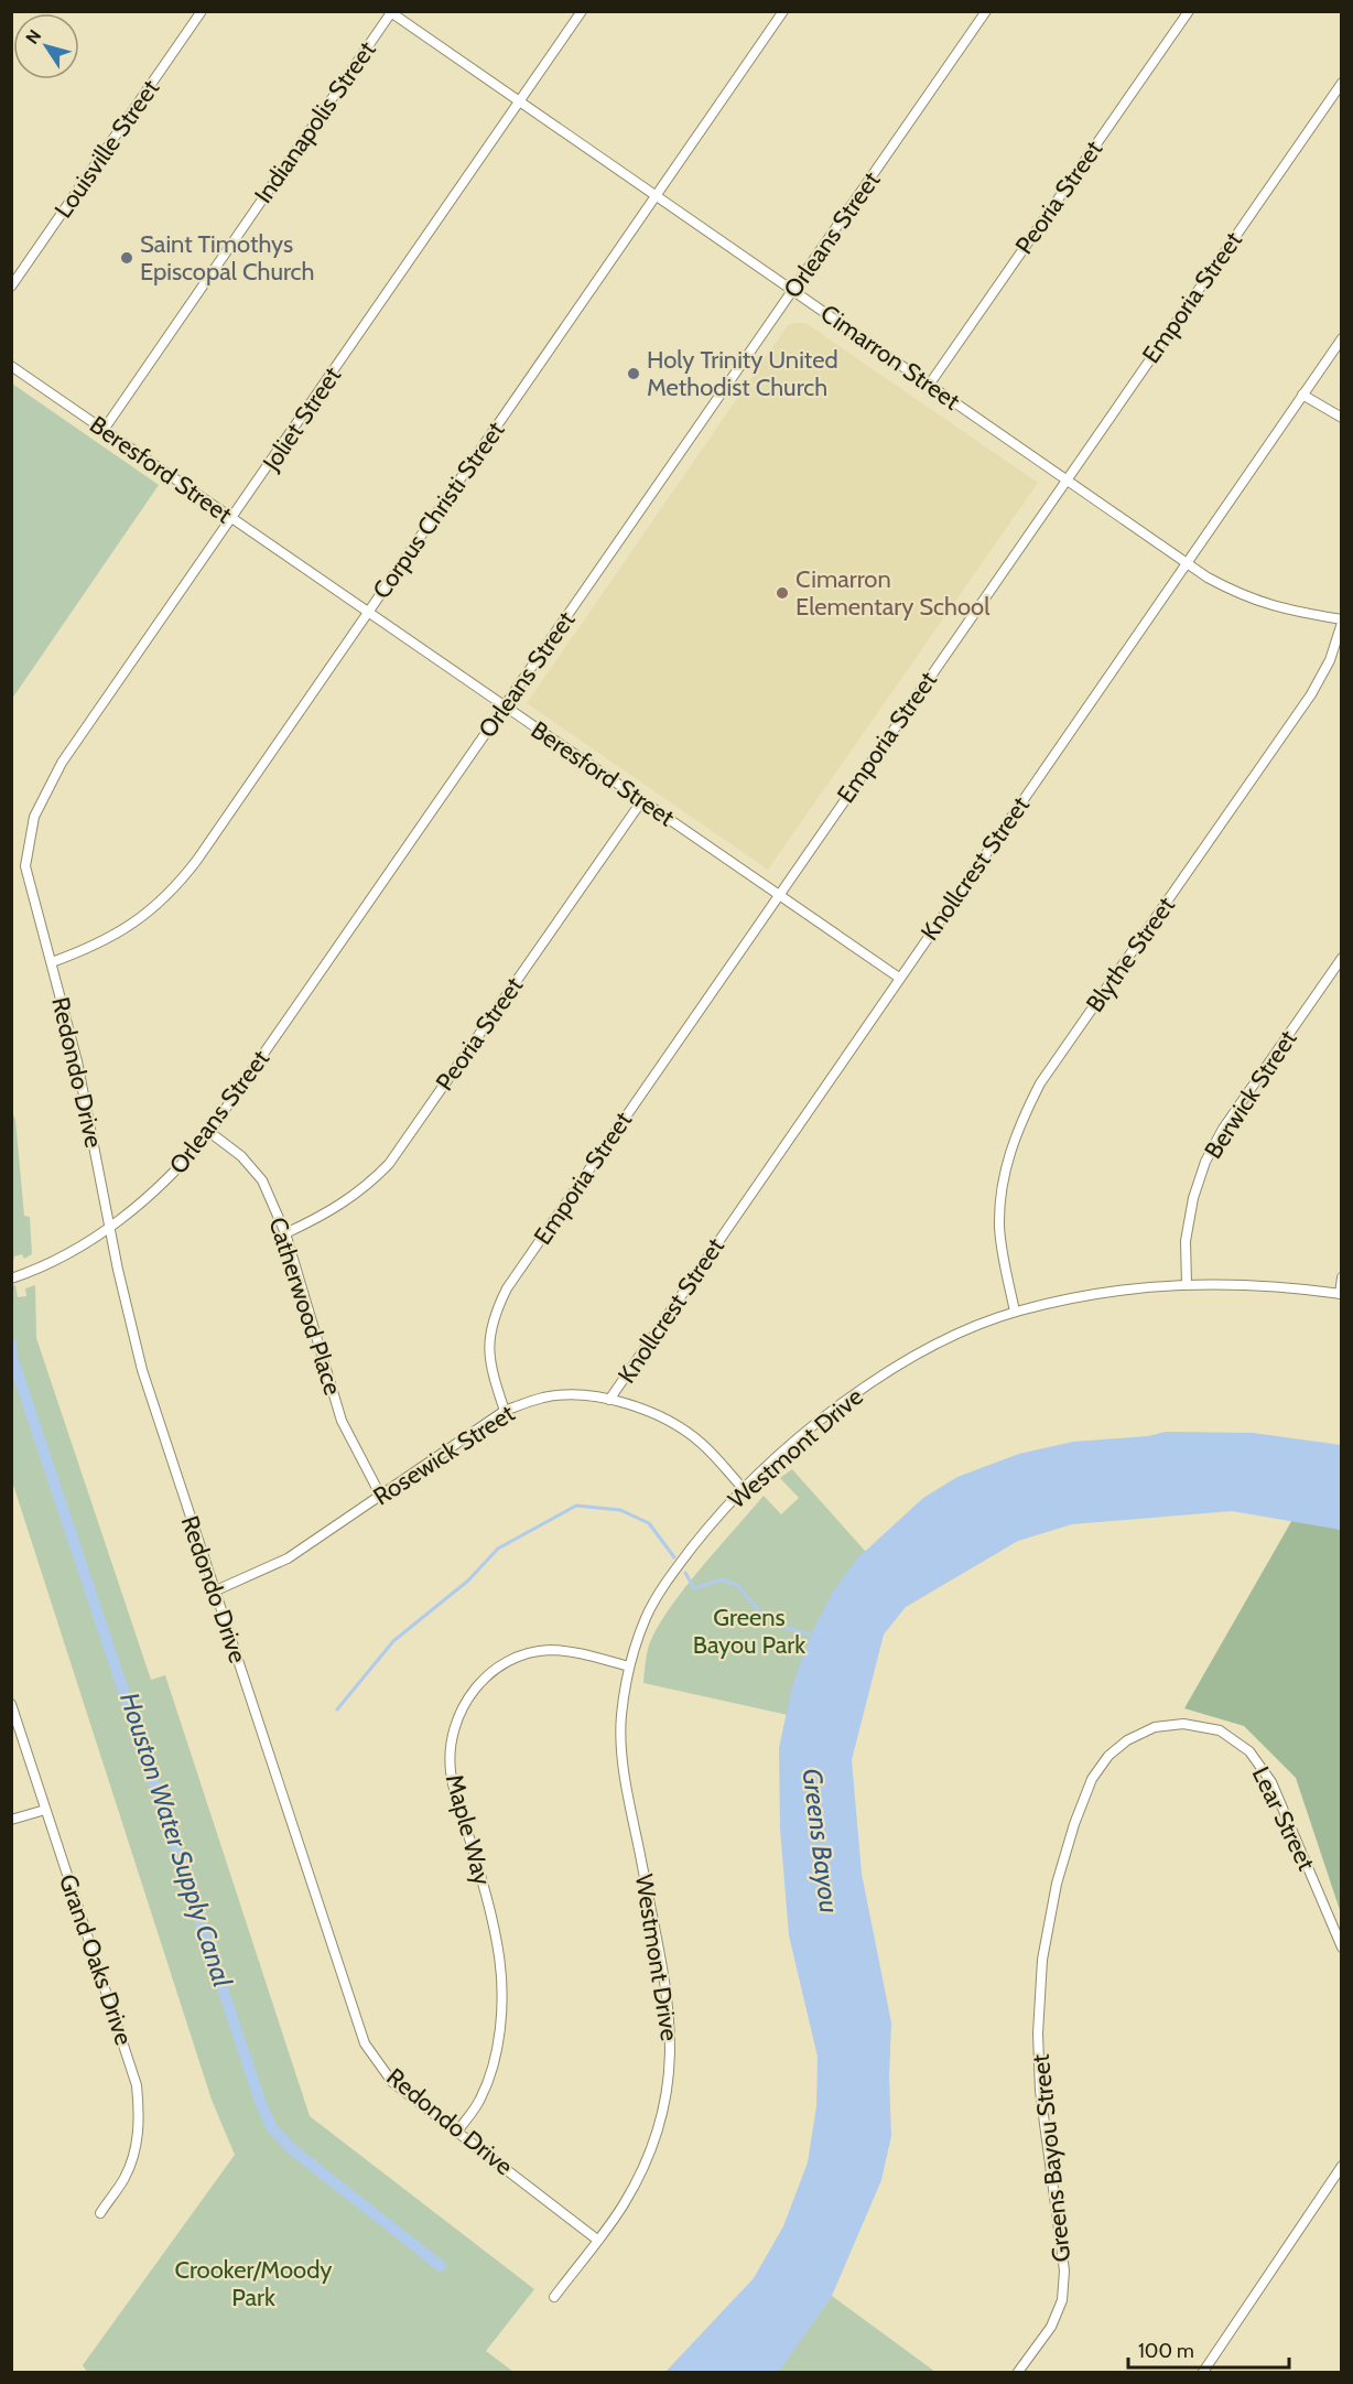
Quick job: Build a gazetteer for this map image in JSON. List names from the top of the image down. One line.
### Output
{"streets":{"street":["Indianapolis Street","Louisville Street","Peoria Street","Orleans Street","Emporia Street","Cimarron Street","Joliet Street","Beresford Street","Corpus Christi Street","Knollcrest Street","Blythe Street","Redondo Drive","Berwick Street","Catherwood Place","Westmont Drive","Rosewick Street","Lear Street","Maple Way","Grand Oaks Drive","Greens Bayou Street"]},"crossings":[["Indianapolis Street","Cimarron Street"],["Indianapolis Street","Beresford Street"],["Peoria Street","Cimarron Street"],["Peoria Street","Beresford Street"],["Peoria Street","Catherwood Place"],["Orleans Street","Cimarron Street"],["Orleans Street","Beresford Street"],["Orleans Street","Redondo Drive"],["Orleans Street","Catherwood Place"],["Emporia Street","Cimarron Street"],["Emporia Street","Beresford Street"],["Emporia Street","Rosewick Street"],["Cimarron Street","Joliet Street"],["Cimarron Street","Corpus Christi Street"],["Cimarron Street","Knollcrest Street"],["Cimarron Street","Blythe Street"],["Joliet Street","Beresford Street"],["Joliet Street","Redondo Drive"],["Beresford Street","Corpus Christi Street"],["Beresford Street","Knollcrest Street"],["Corpus Christi Street","Redondo Drive"],["Knollcrest Street","Rosewick Street"],["Blythe Street","Westmont Drive"],["Redondo Drive","Westmont Drive"],["Redondo Drive","Rosewick Street"],["Redondo Drive","Maple Way"],["Berwick Street","Westmont Drive"],["Catherwood Place","Rosewick Street"],["Westmont Drive","Rosewick Street"],["Westmont Drive","Maple Way"],["Lear Street","Greens Bayou Street"]],"water":["Houston Water Supply Canal","Greens Bayou"],"parks":["Greens Bayou Park","Crooker/Moody Park"],"places":["Saint Timothys Episcopal Church","Holy Trinity United Methodist Church","Cimarron Elementary School"],"scale_bar":"100 m","north":"top left"}
